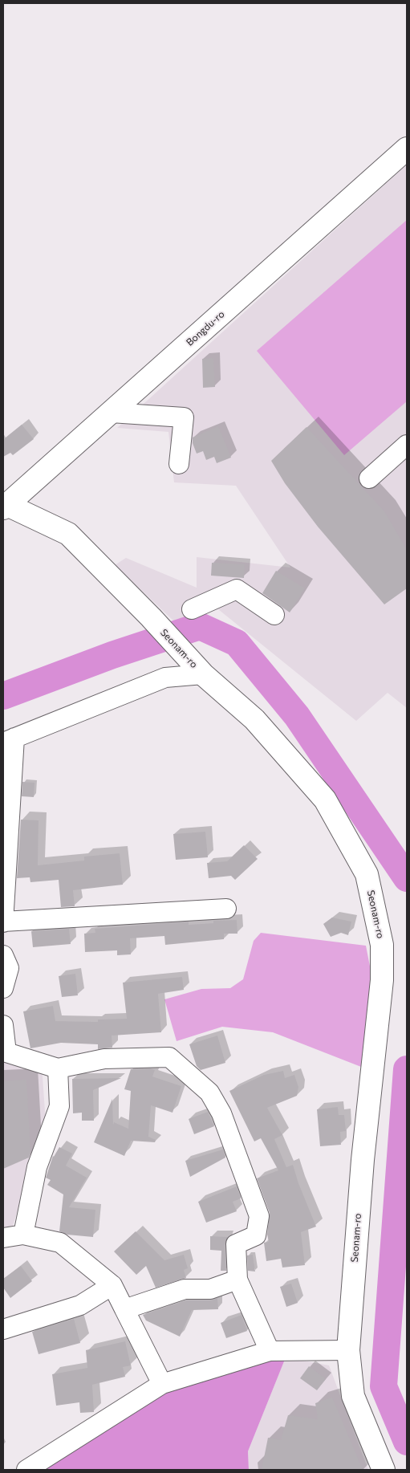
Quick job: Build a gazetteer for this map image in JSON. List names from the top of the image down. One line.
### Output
{"streets":{"main road":["Bongdu-ro","Seonam-ro"]},"crossings":[["Bongdu-ro","Seonam-ro"]]}
